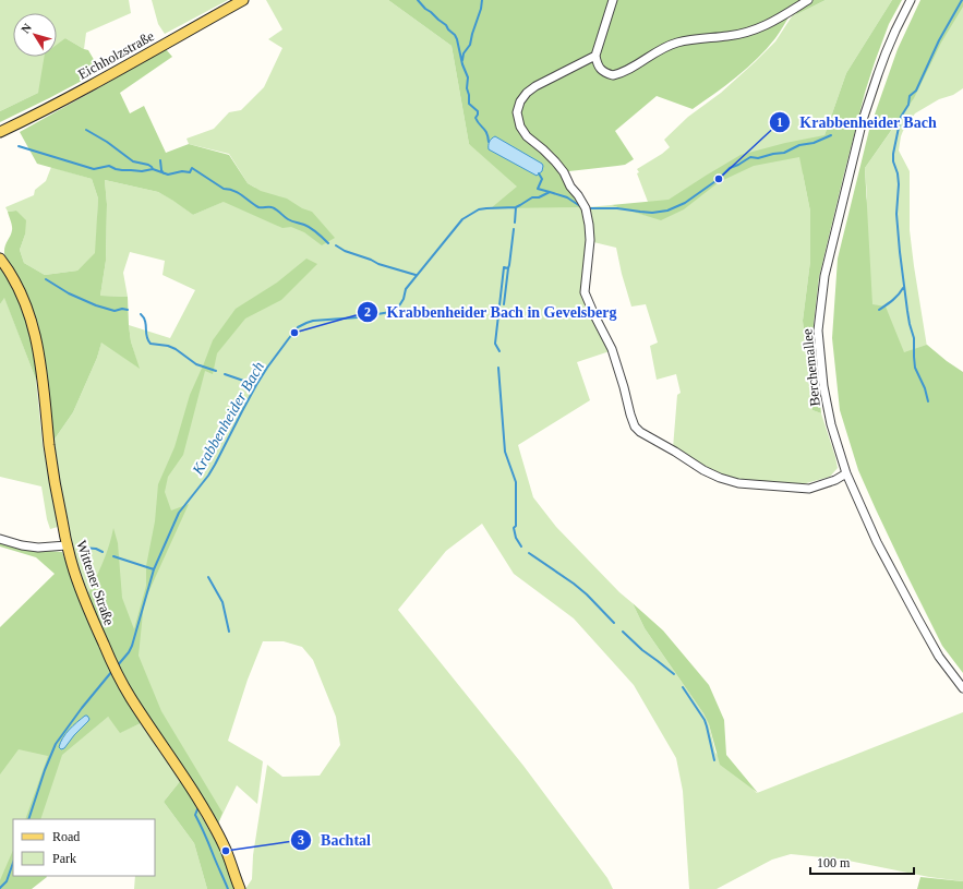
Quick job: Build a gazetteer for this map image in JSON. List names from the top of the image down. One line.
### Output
{"streets":{"main road":["Eichholzstraße","Wittener Straße"],"street":["Berchemallee"]},"water":["Krabbenheider Bach"],"places":["Krabbenheider Bach","Krabbenheider Bach in Gevelsberg","Bachtal"],"legend":["Road","Park"],"scale_bar":"100 m","north":"top left"}
